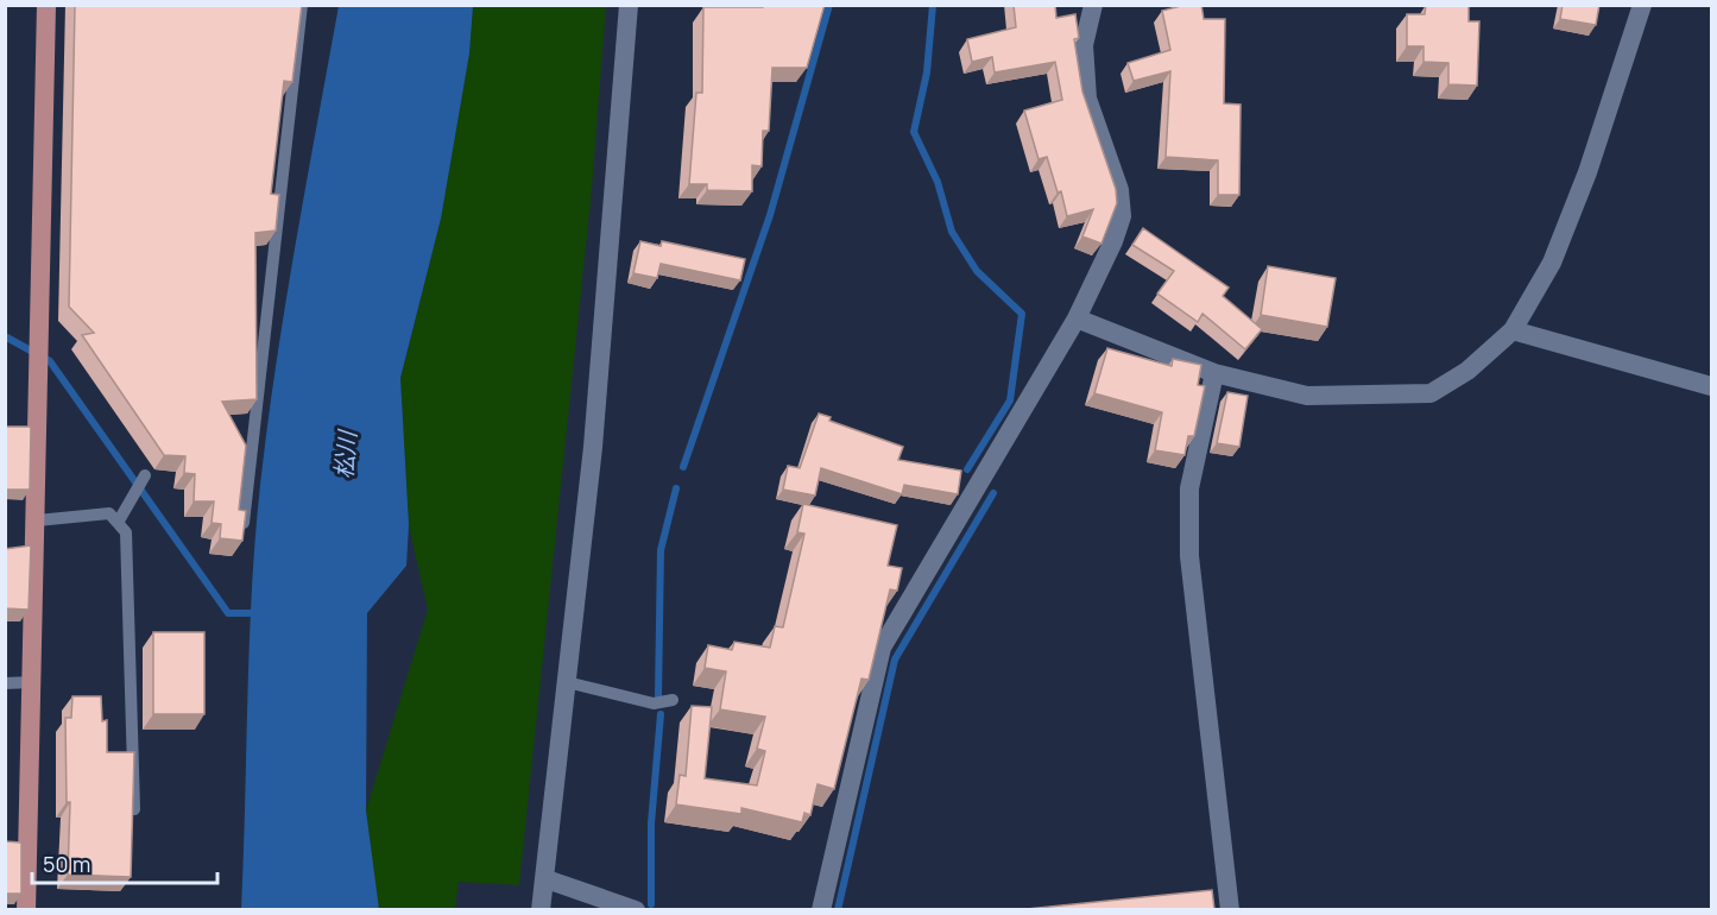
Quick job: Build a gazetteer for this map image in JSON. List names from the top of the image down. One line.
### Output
{"water":["松川"],"scale_bar":"50 m"}
